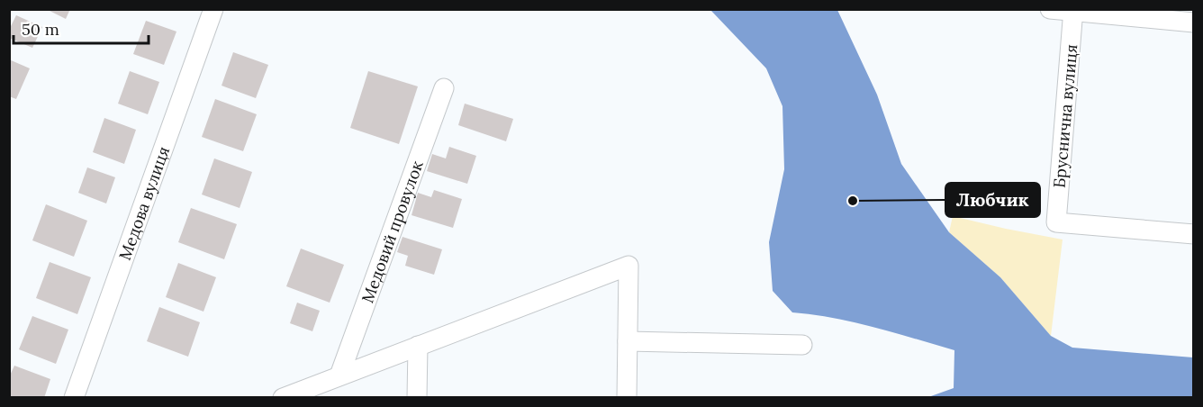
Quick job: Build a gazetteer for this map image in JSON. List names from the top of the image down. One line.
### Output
{"streets":{"street":["Бруснична вулиця","Медова вулиця","Медовий провулок"]},"places":["Любчик"],"scale_bar":"50 m"}
